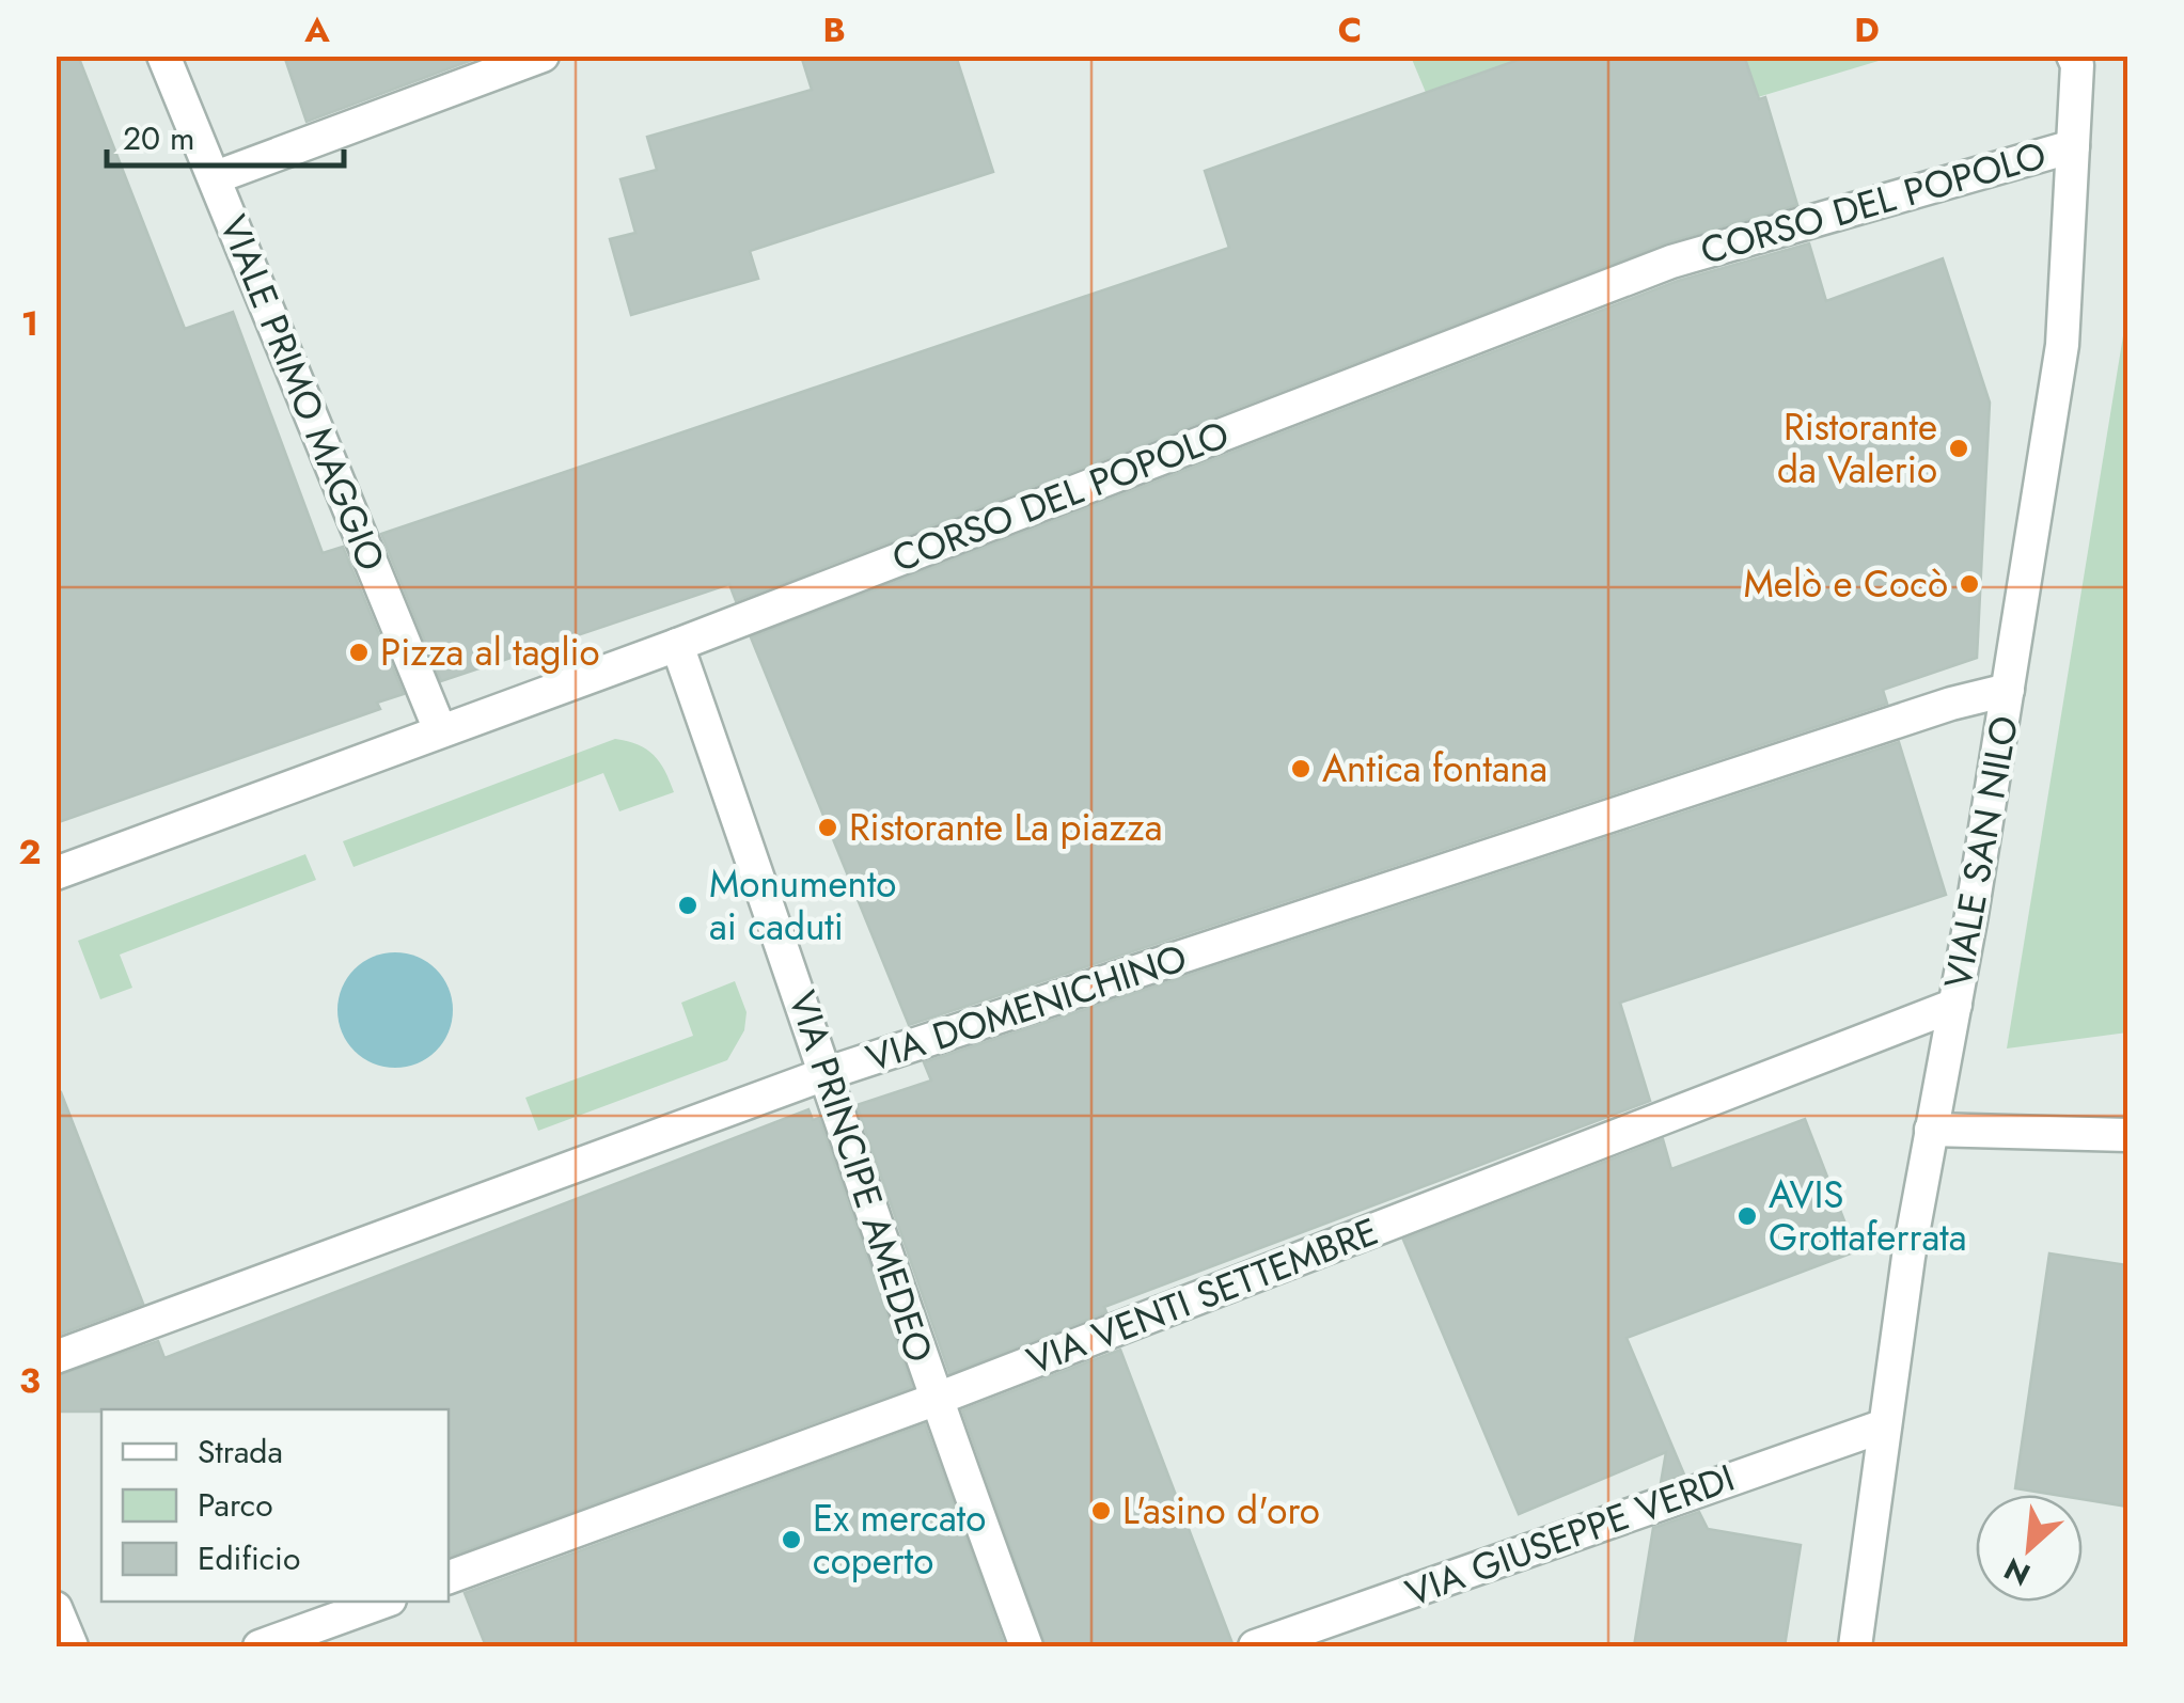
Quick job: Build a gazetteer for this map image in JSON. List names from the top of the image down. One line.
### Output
{"streets":{"street":["CORSO DEL POPOLO","VIALE PRIMO MAGGIO","VIALE SAN NILO","VIA DOMENICHINO","VIA PRINCIPE AMEDEO","VIA VENTI SETTEMBRE","VIA GIUSEPPE VERDI"]},"crossings":[["CORSO DEL POPOLO","VIALE PRIMO MAGGIO"],["CORSO DEL POPOLO","VIALE SAN NILO"],["CORSO DEL POPOLO","VIA PRINCIPE AMEDEO"],["VIALE SAN NILO","VIA DOMENICHINO"],["VIALE SAN NILO","VIA VENTI SETTEMBRE"],["VIALE SAN NILO","VIA GIUSEPPE VERDI"],["VIA DOMENICHINO","VIA PRINCIPE AMEDEO"],["VIA PRINCIPE AMEDEO","VIA VENTI SETTEMBRE"]],"places":["Ristorante da Valerio","Melò e Cocò","Pizza al taglio","Antica fontana","Ristorante La piazza","Monumento ai caduti","AVIS Grottaferrata","L'asino d'oro","Ex mercato coperto"],"legend":["Strada","Parco","Edificio"],"scale_bar":"20 m","north":"bottom left","grid":{"columns":["A","B","C","D"],"rows":["1","2","3"]}}
